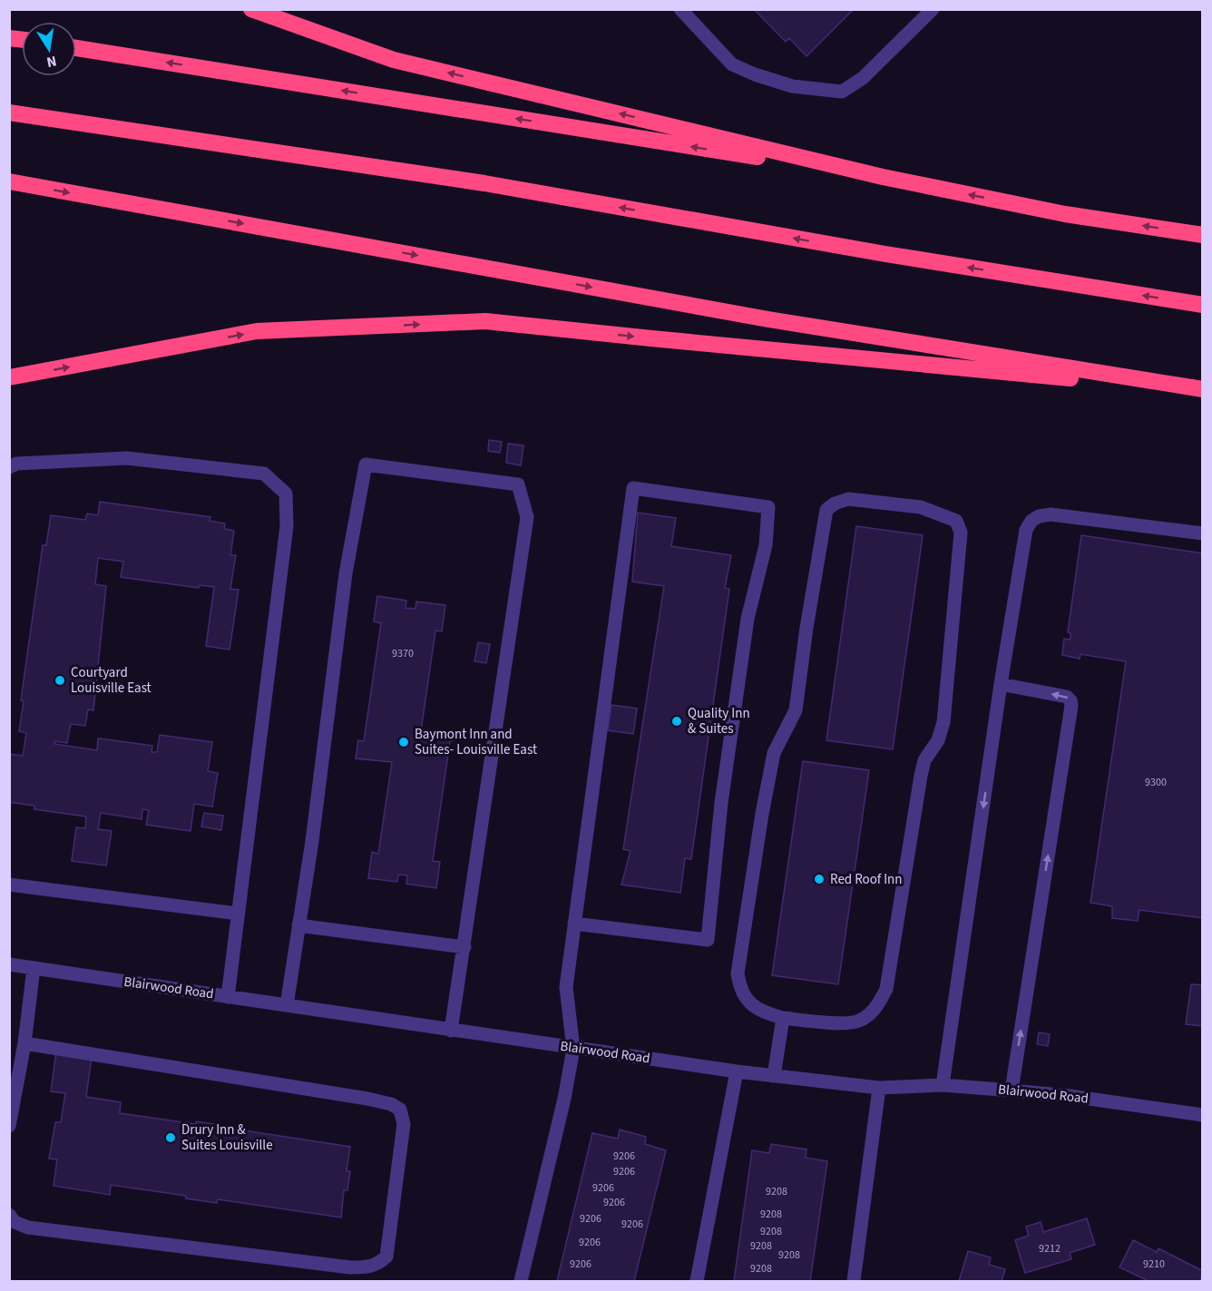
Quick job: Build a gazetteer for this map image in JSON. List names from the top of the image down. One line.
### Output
{"streets":{"street":["Blairwood Road"]},"places":["Courtyard Louisville East","Quality Inn & Suites","Baymont Inn and Suites- Louisville East","Red Roof Inn","Drury Inn & Suites Louisville"],"house_numbers":["9370","9300","9206","9206","9206","9208","9206","9208","9206","9206","9208","9206","9208","9212","9208","9206","9210","9208"],"north":"bottom"}
